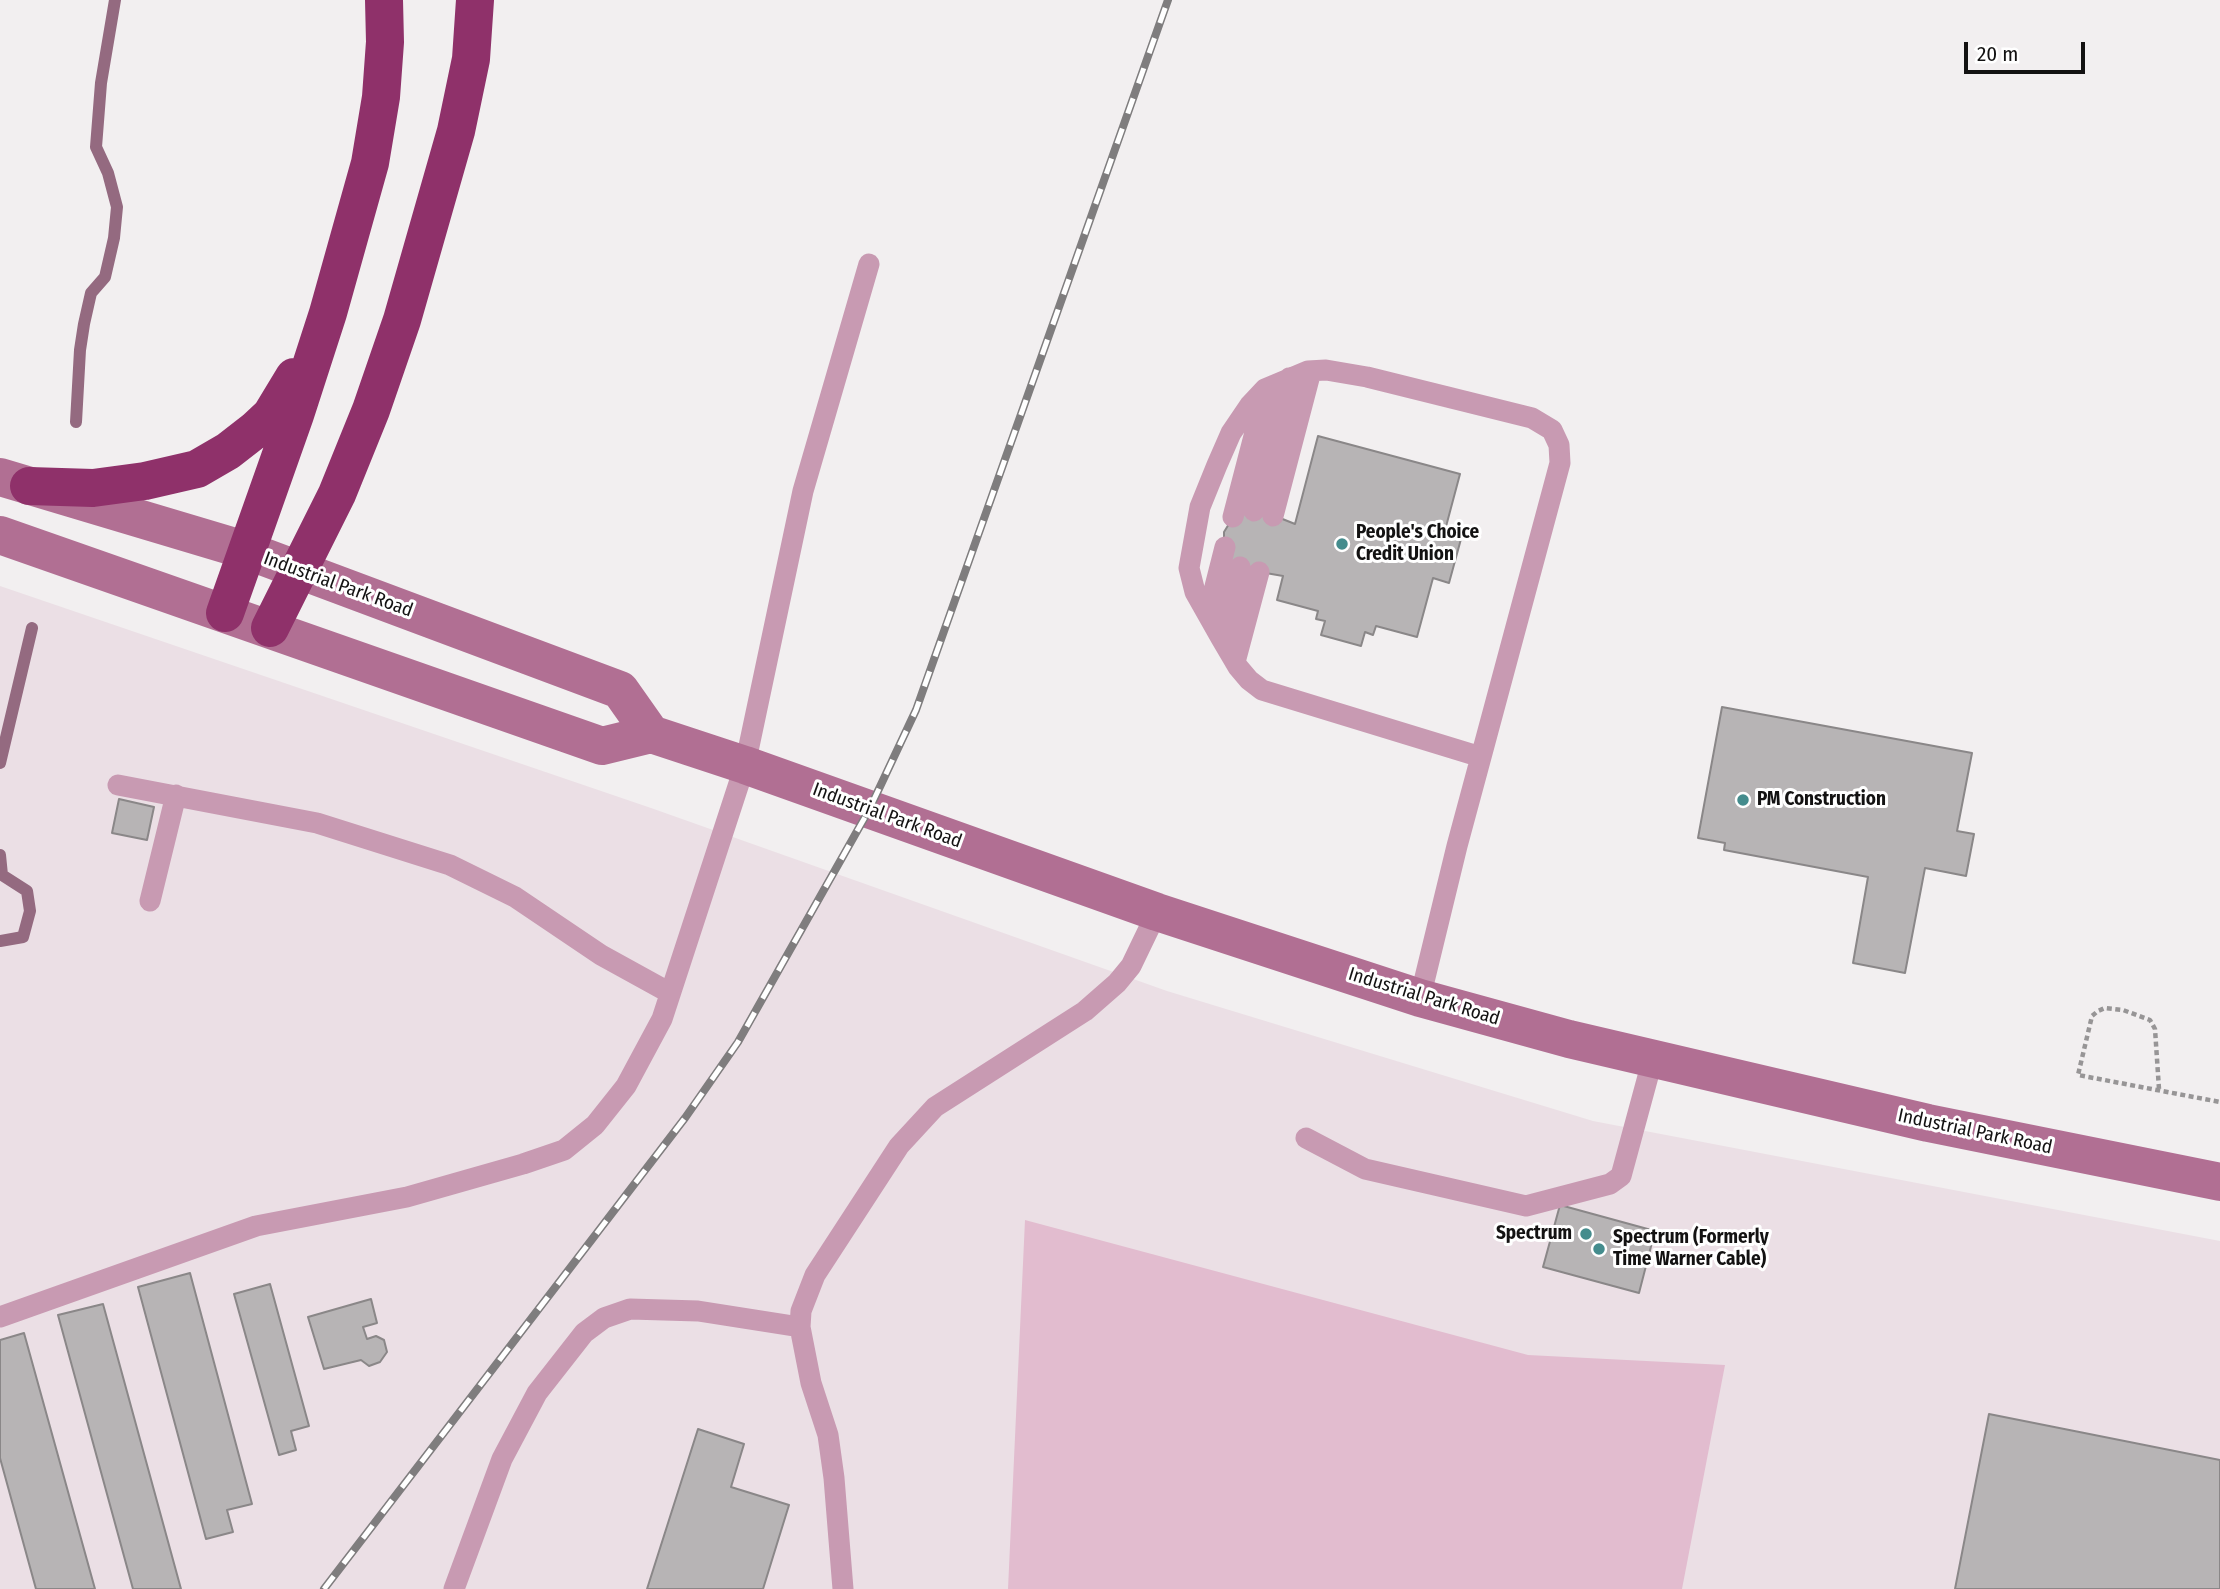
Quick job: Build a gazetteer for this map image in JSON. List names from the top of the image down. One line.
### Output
{"streets":{"main road":["Industrial Park Road"]},"places":["People's Choice Credit Union","PM Construction","Spectrum","Spectrum (Formerly Time Warner Cable)"],"scale_bar":"20 m"}
